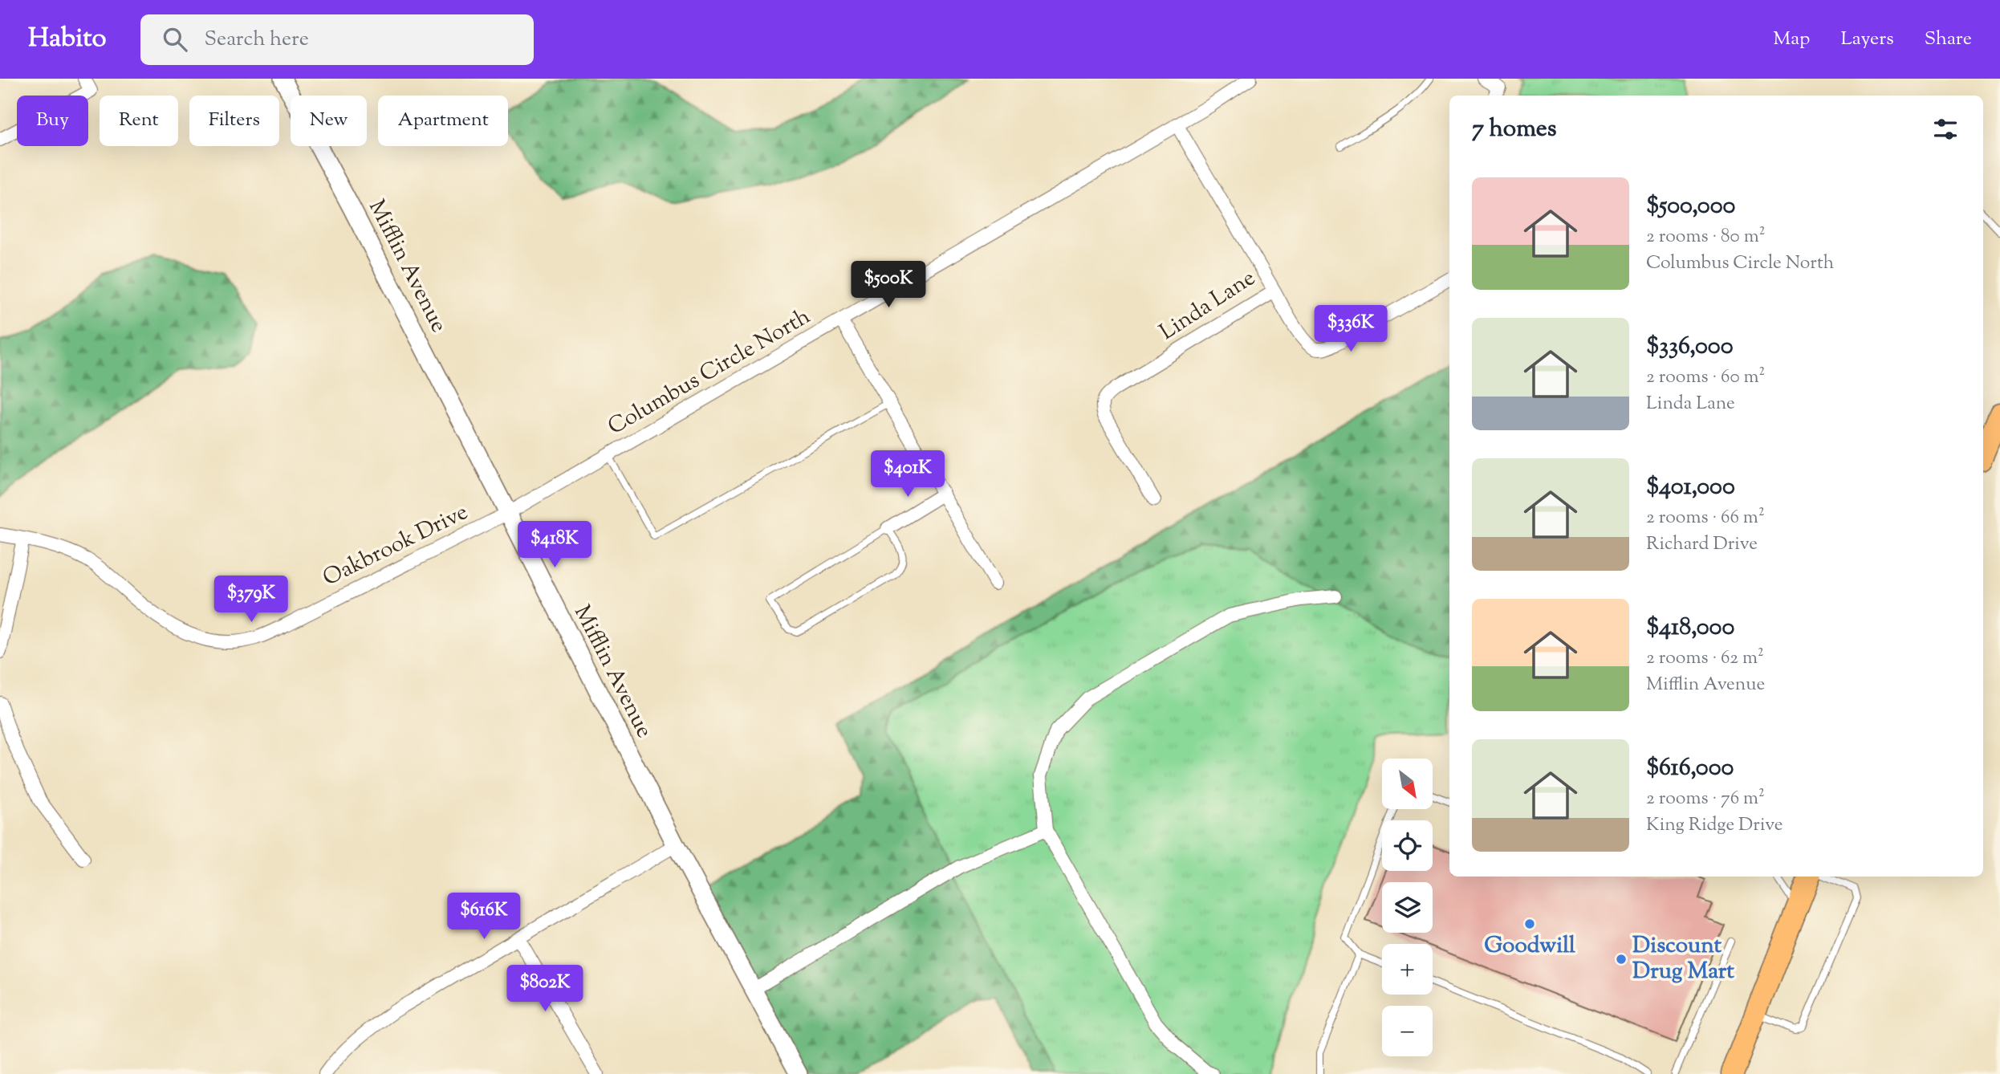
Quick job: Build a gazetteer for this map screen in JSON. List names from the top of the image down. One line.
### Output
{"streets":{"street":["Mifflin Avenue","Linda Lane","Columbus Circle North","Oakbrook Drive"]},"crossings":[["Mifflin Avenue","Columbus Circle North"],["Mifflin Avenue","Oakbrook Drive"],["Linda Lane","Columbus Circle North"],["Columbus Circle North","Oakbrook Drive"]],"places":["Goodwill","Discount Drug Mart"],"north":"bottom right","page":{"header":"Habito","search":"Search here","nav":["Map","Layers","Share"],"chip":["Buy","Rent","Filters","New","Apartment"],"heading":"7 homes","list":[{"name":"$500,000","note":"2 rooms · 80 m² · Columbus Circle North"},{"name":"$336,000","note":"2 rooms · 60 m² · Linda Lane"},{"name":"$401,000","note":"2 rooms · 66 m² · Richard Drive"},{"name":"$418,000","note":"2 rooms · 62 m² · Mifflin Avenue"},{"name":"$616,000","note":"2 rooms · 76 m² · King Ridge Drive"}],"price":["$500K","$336K","$401K","$418K","$379K","$616K","$802K"],"map_buttons":["+","−"]}}
